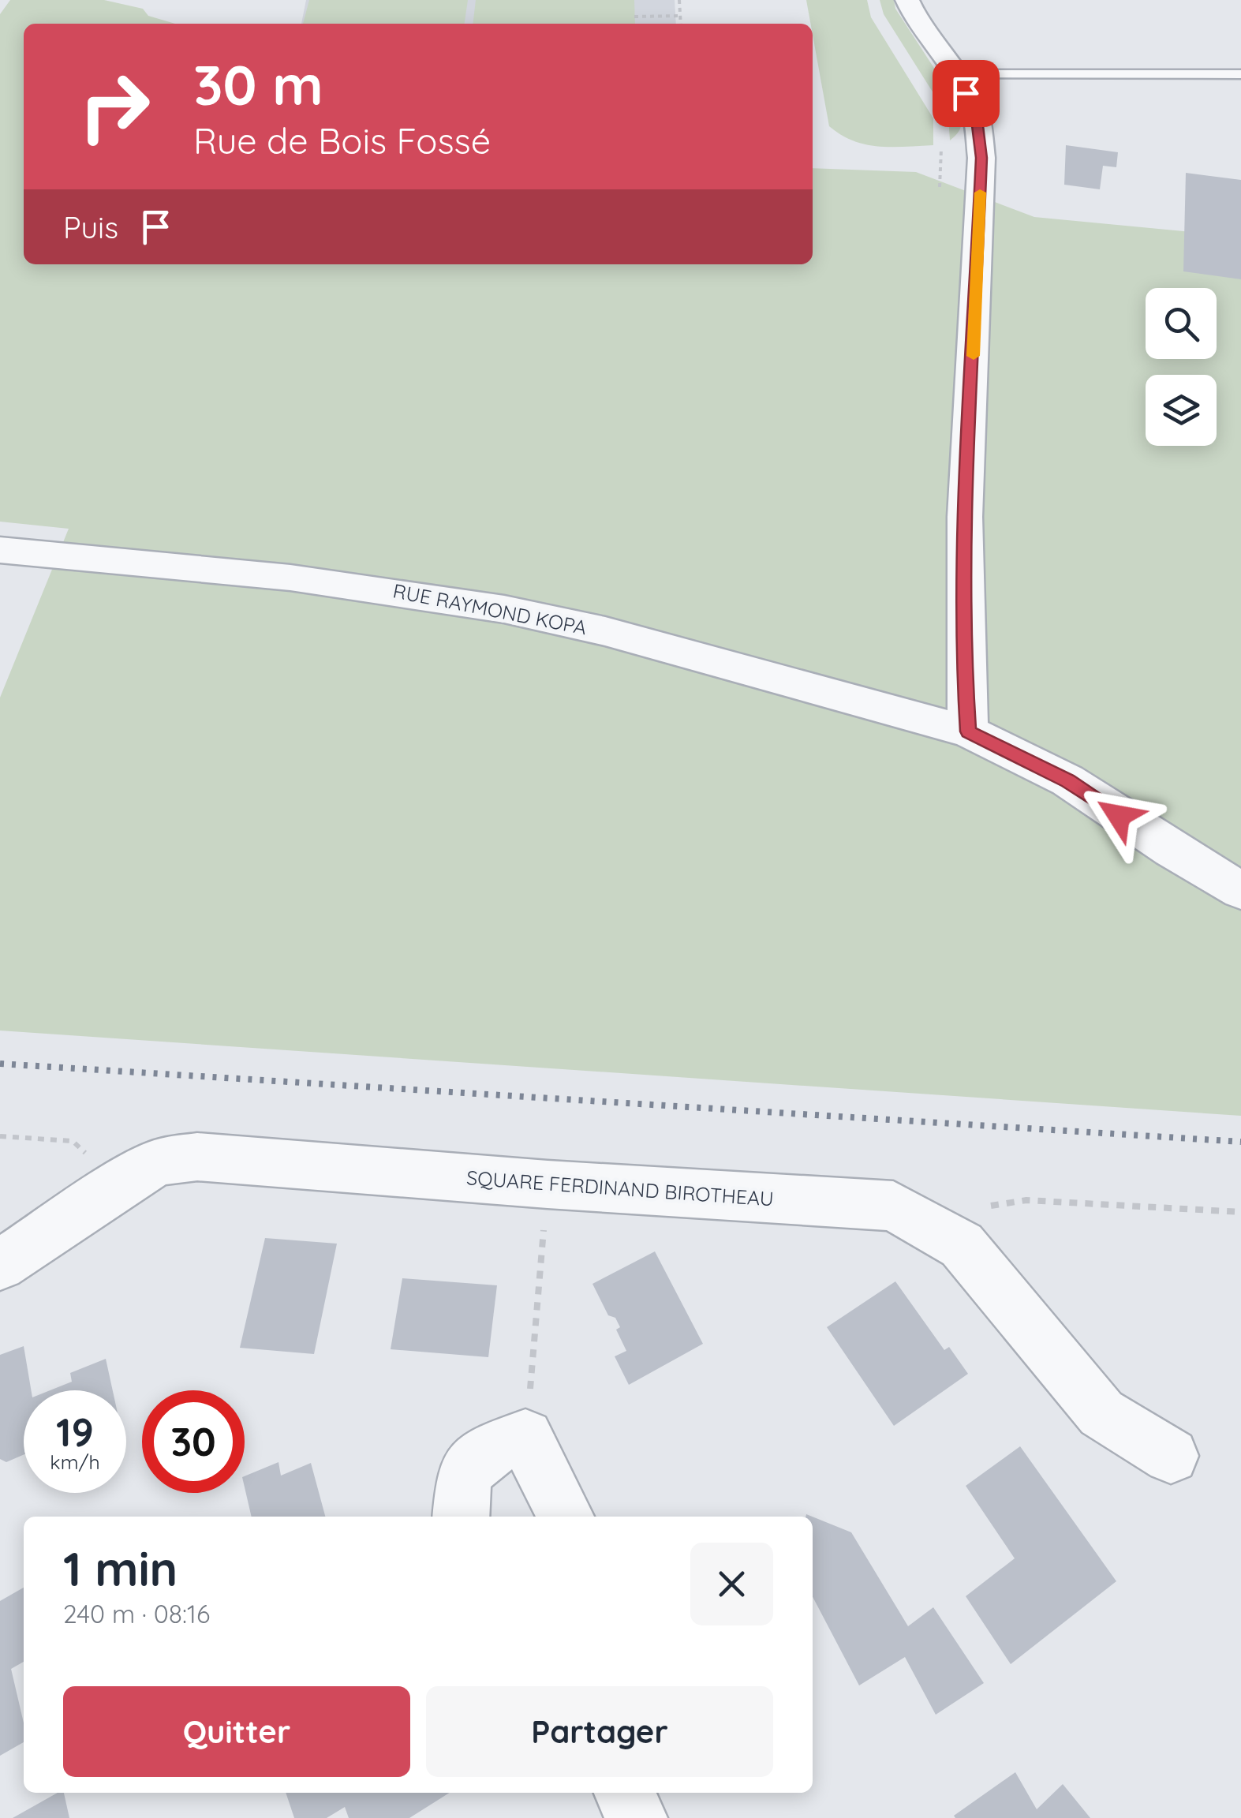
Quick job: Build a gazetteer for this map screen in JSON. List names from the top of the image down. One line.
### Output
{"streets":{"street":["RUE RAYMOND KOPA","SQUARE FERDINAND BIROTHEAU"]},"page":{"turn":["30 m","Rue de Bois Fossé"],"then":"Puis","speed":"19 km/h","limit":"30","heading":["1 min","240 m · 08:16"],"buttons":["Quitter","Partager"]}}
